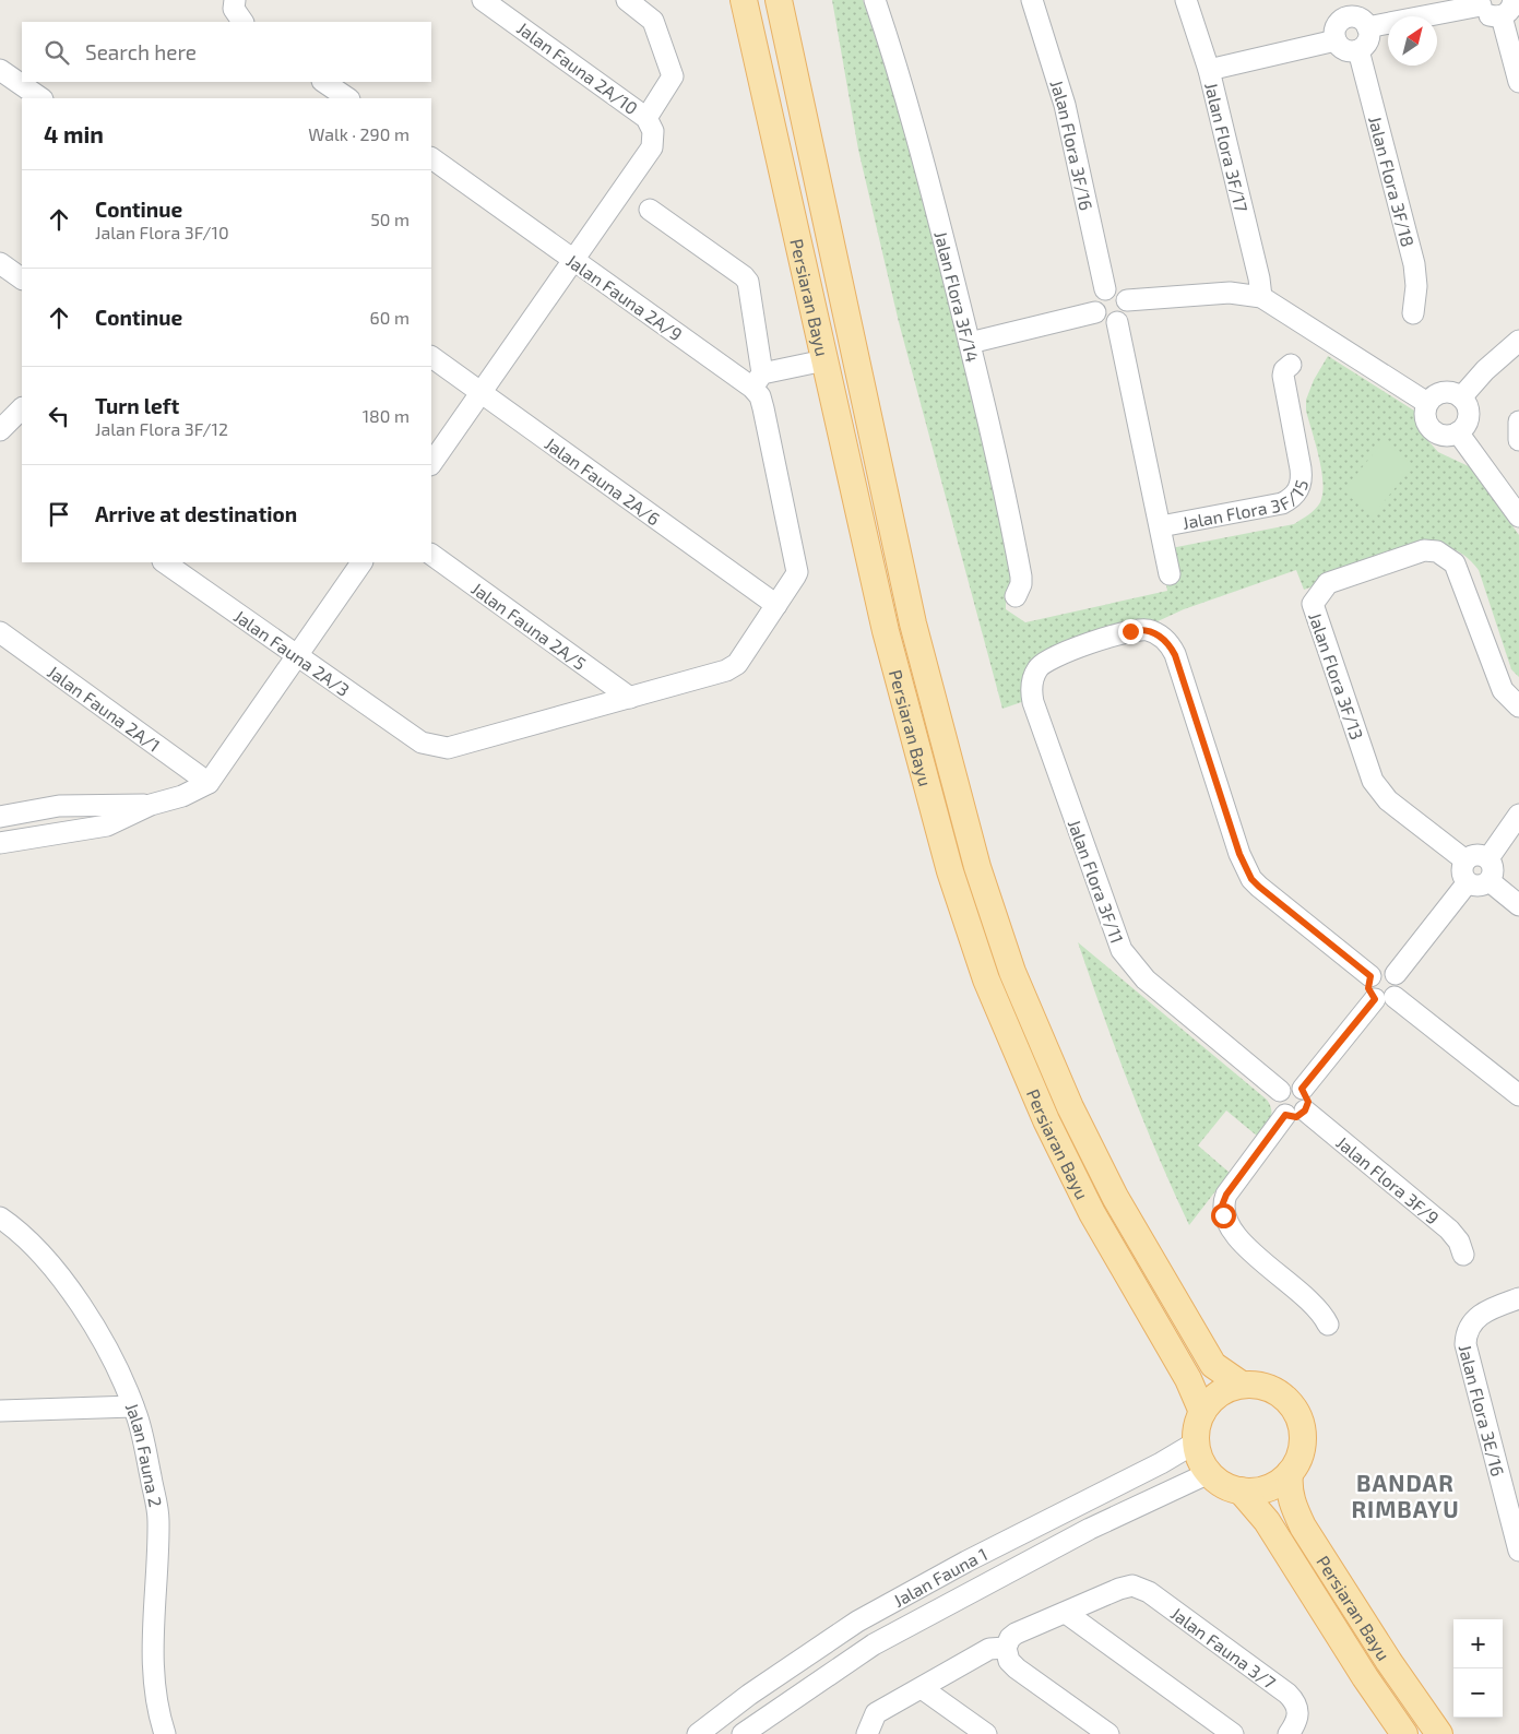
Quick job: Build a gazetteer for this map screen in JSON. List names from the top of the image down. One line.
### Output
{"streets":{"main road":["Persiaran Bayu"],"street":["Jalan Fauna 2A/10","Jalan Flora 3F/16","Jalan Flora 3F/17","Jalan Flora 3F/18","Jalan Fauna 2A/9","Jalan Flora 3F/14","Jalan Fauna 2A/6","Jalan Flora 3F/15","Jalan Fauna 2A/5","Jalan Fauna 2A/3","Jalan Flora 3F/13","Jalan Fauna 2A/1","Jalan Flora 3F/11","Jalan Flora 3F/9","Jalan Flora 3E/16","Jalan Fauna 2","Jalan Fauna 1","Jalan Fauna 3/7"]},"crossings":[["Jalan Fauna 2A/10","Jalan Fauna 2A/9"],["Persiaran Bayu","Jalan Fauna 1"],["Jalan Fauna 2A/5","Jalan Fauna 2A/3"],["Jalan Flora 3F/11","Jalan Flora 3F/9"]],"districts":["BANDAR RIMBAYU"],"north":"top right","page":{"search":"Search here","heading":["4 min","Walk · 290 m"],"list":[["Continue","Jalan Flora 3F/10","50 m"],["Continue","60 m"],["Turn left","Jalan Flora 3F/12","180 m"],"Arrive at destination"],"map_buttons":["+","−"]}}
